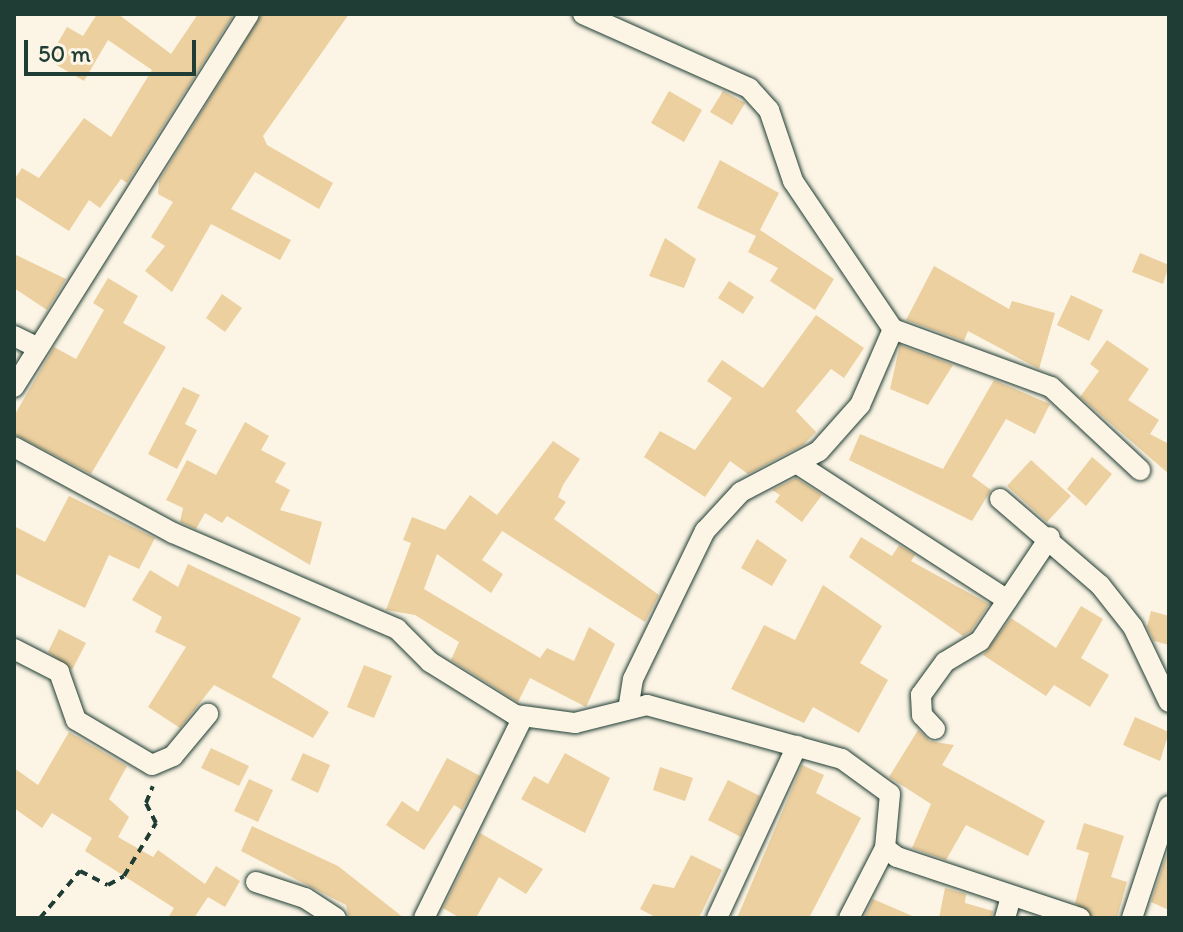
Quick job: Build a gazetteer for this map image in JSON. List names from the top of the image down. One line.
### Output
{"scale_bar":"50 m"}
